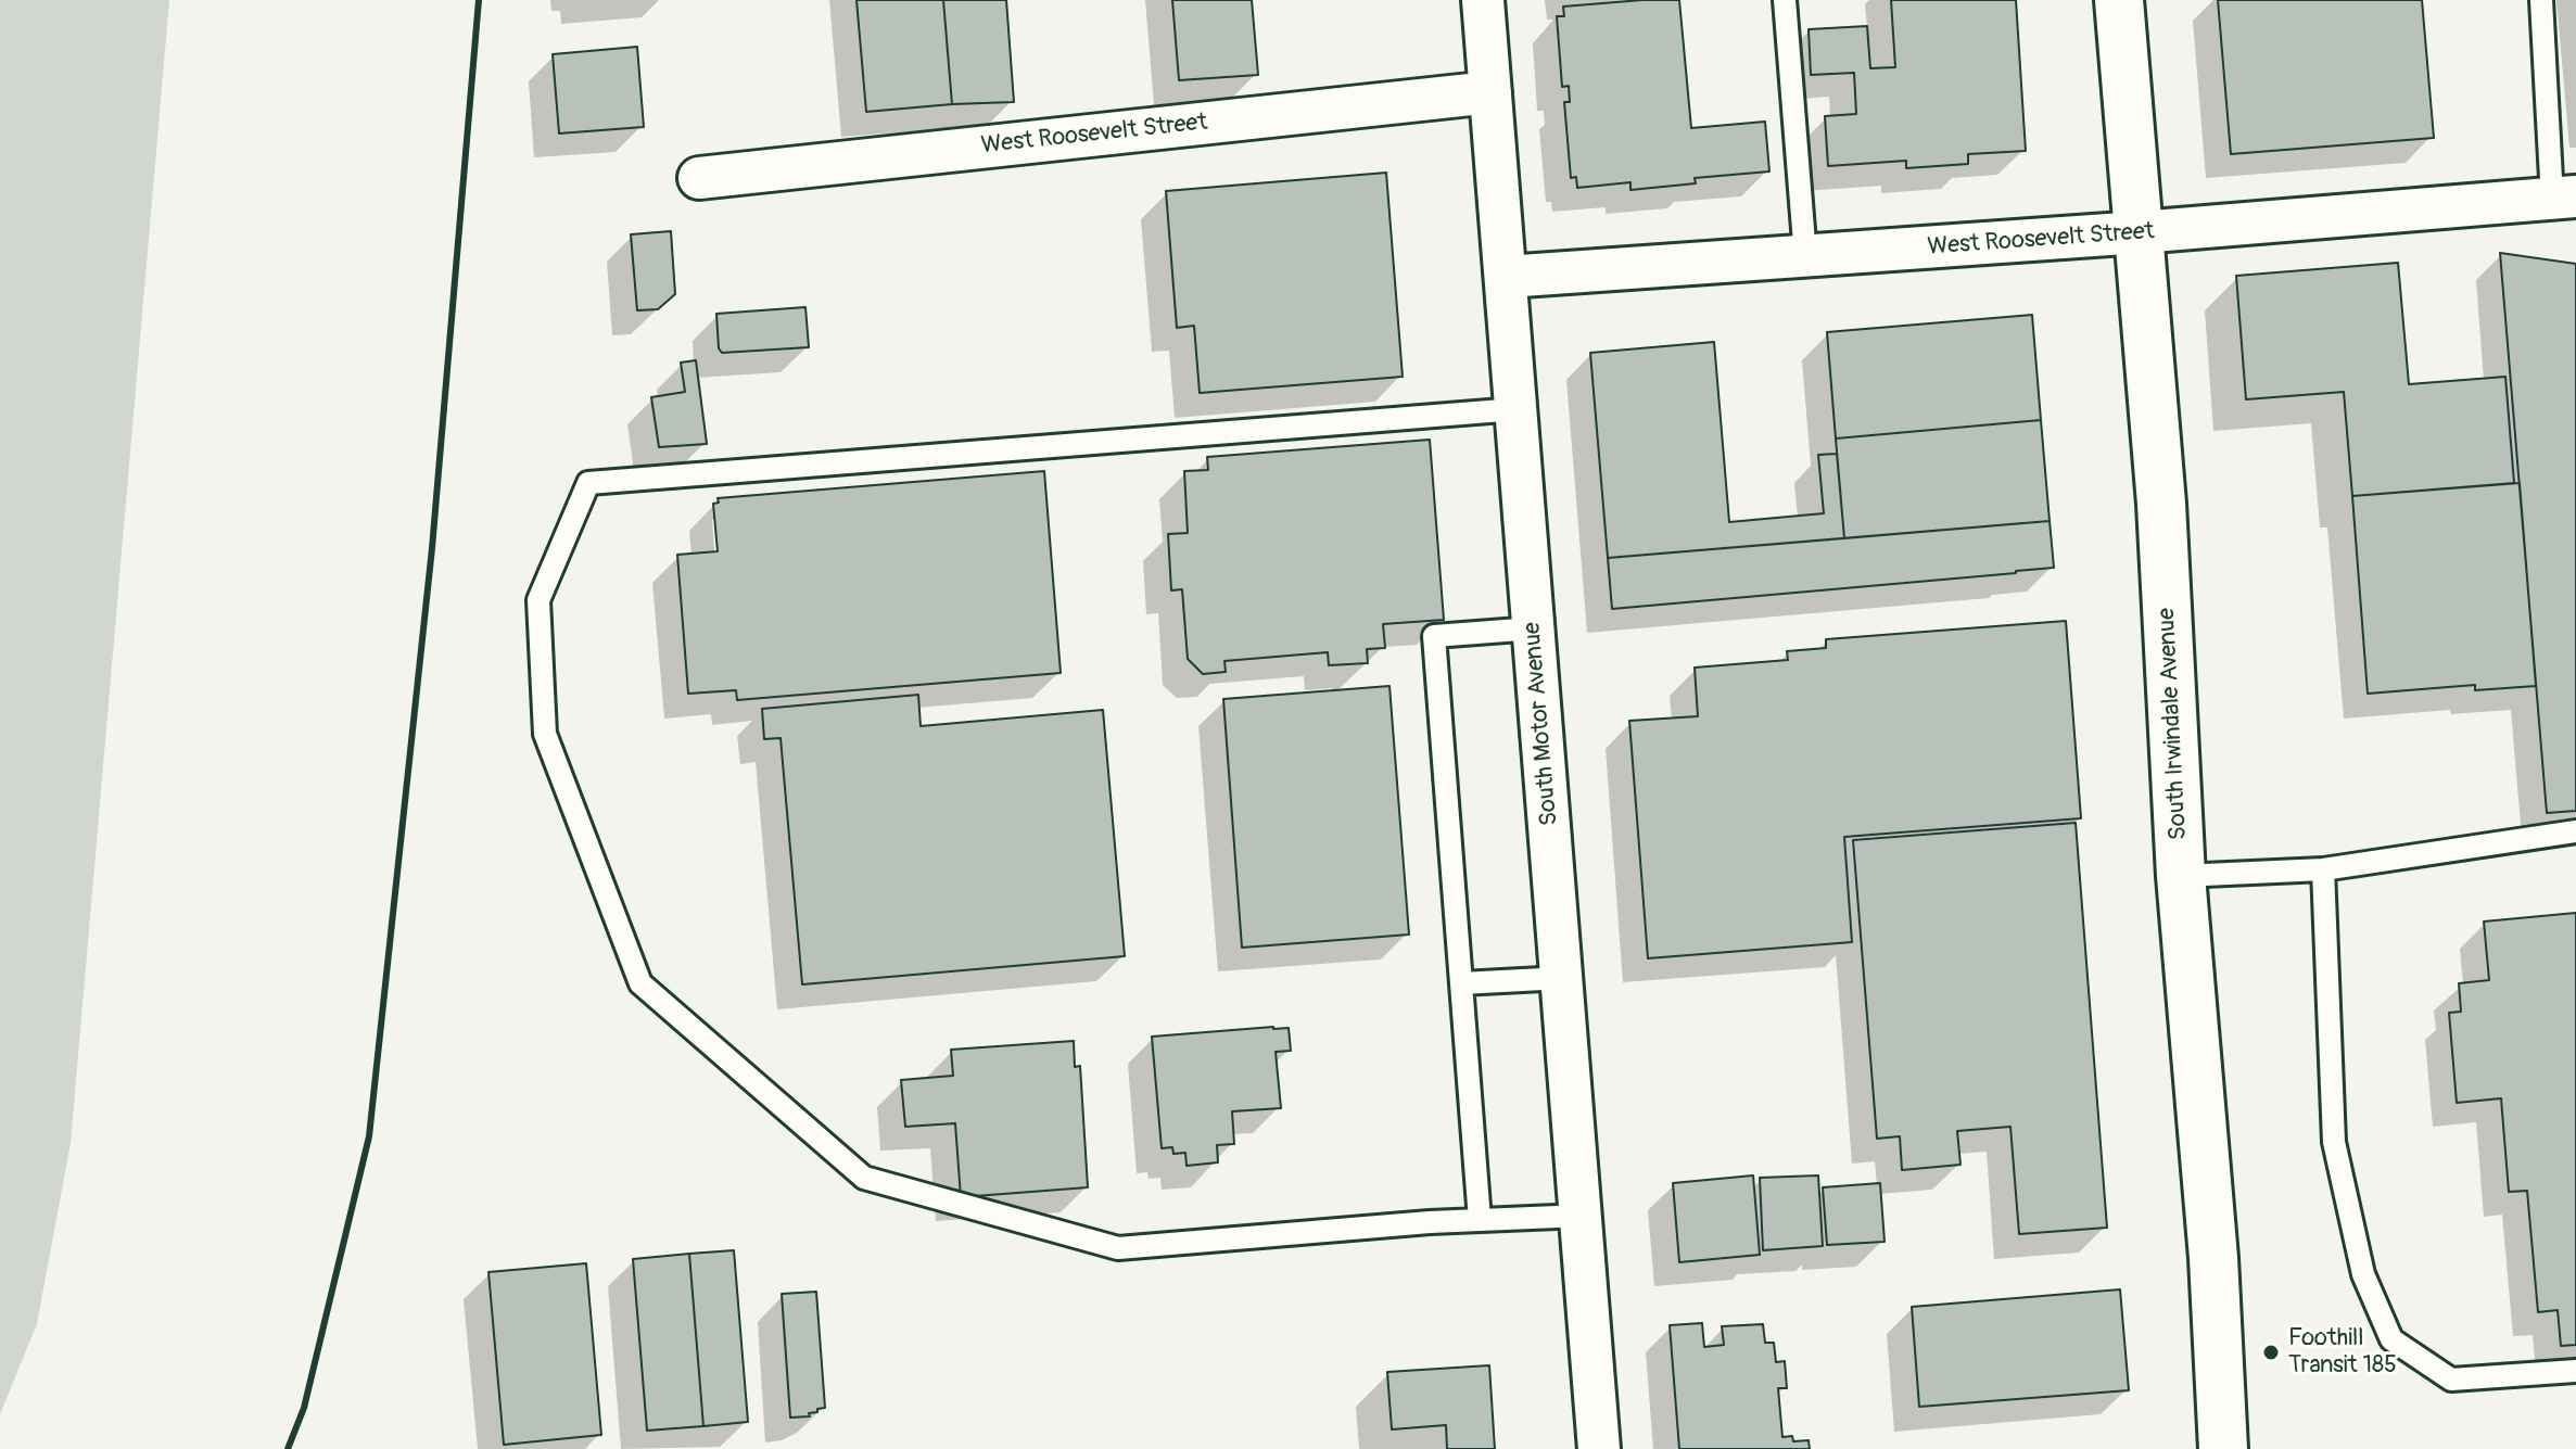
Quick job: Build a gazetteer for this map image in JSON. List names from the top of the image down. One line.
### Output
{"streets":{"main road":["South Irwindale Avenue"],"street":["West Roosevelt Street","South Motor Avenue"]},"crossings":[["West Roosevelt Street","South Motor Avenue"],["West Roosevelt Street","South Irwindale Avenue"]],"places":["Foothill Transit 185"]}
